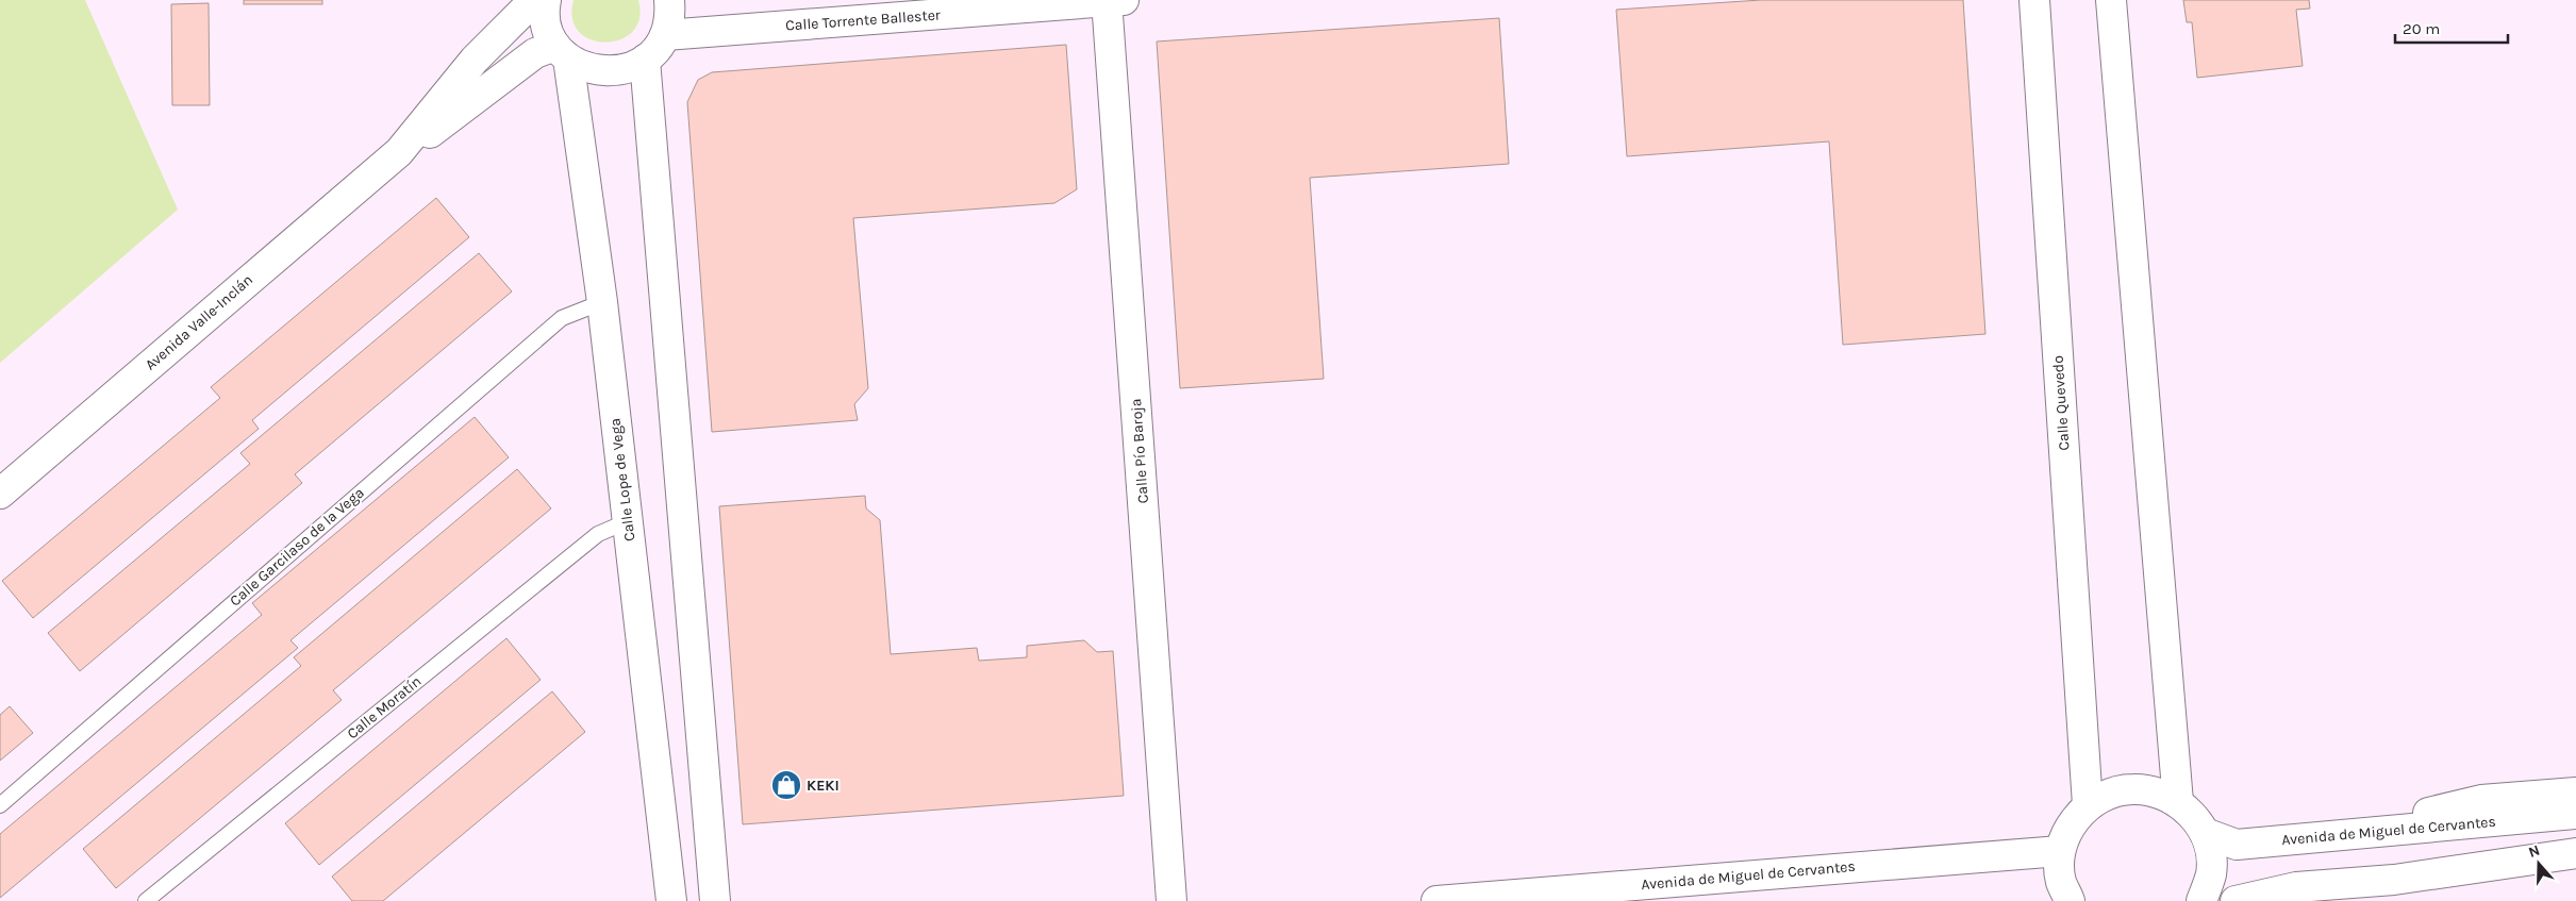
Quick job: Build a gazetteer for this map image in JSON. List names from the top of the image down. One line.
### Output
{"streets":{"street":["Calle Torrente Ballester","Avenida Valle-Inclán","Calle Quevedo","Calle Pío Baroja","Calle Lope de Vega","Avenida de Miguel de Cervantes"],"lane":["Calle Garcilaso de la Vega","Calle Moratín"]},"crossings":[["Calle Torrente Ballester","Calle Pío Baroja"],["Avenida Valle-Inclán","Calle Lope de Vega"],["Calle Lope de Vega","Calle Garcilaso de la Vega"],["Calle Lope de Vega","Calle Moratín"]],"places":{"shop":["KEKI"]},"scale_bar":"20 m","north":"top"}
